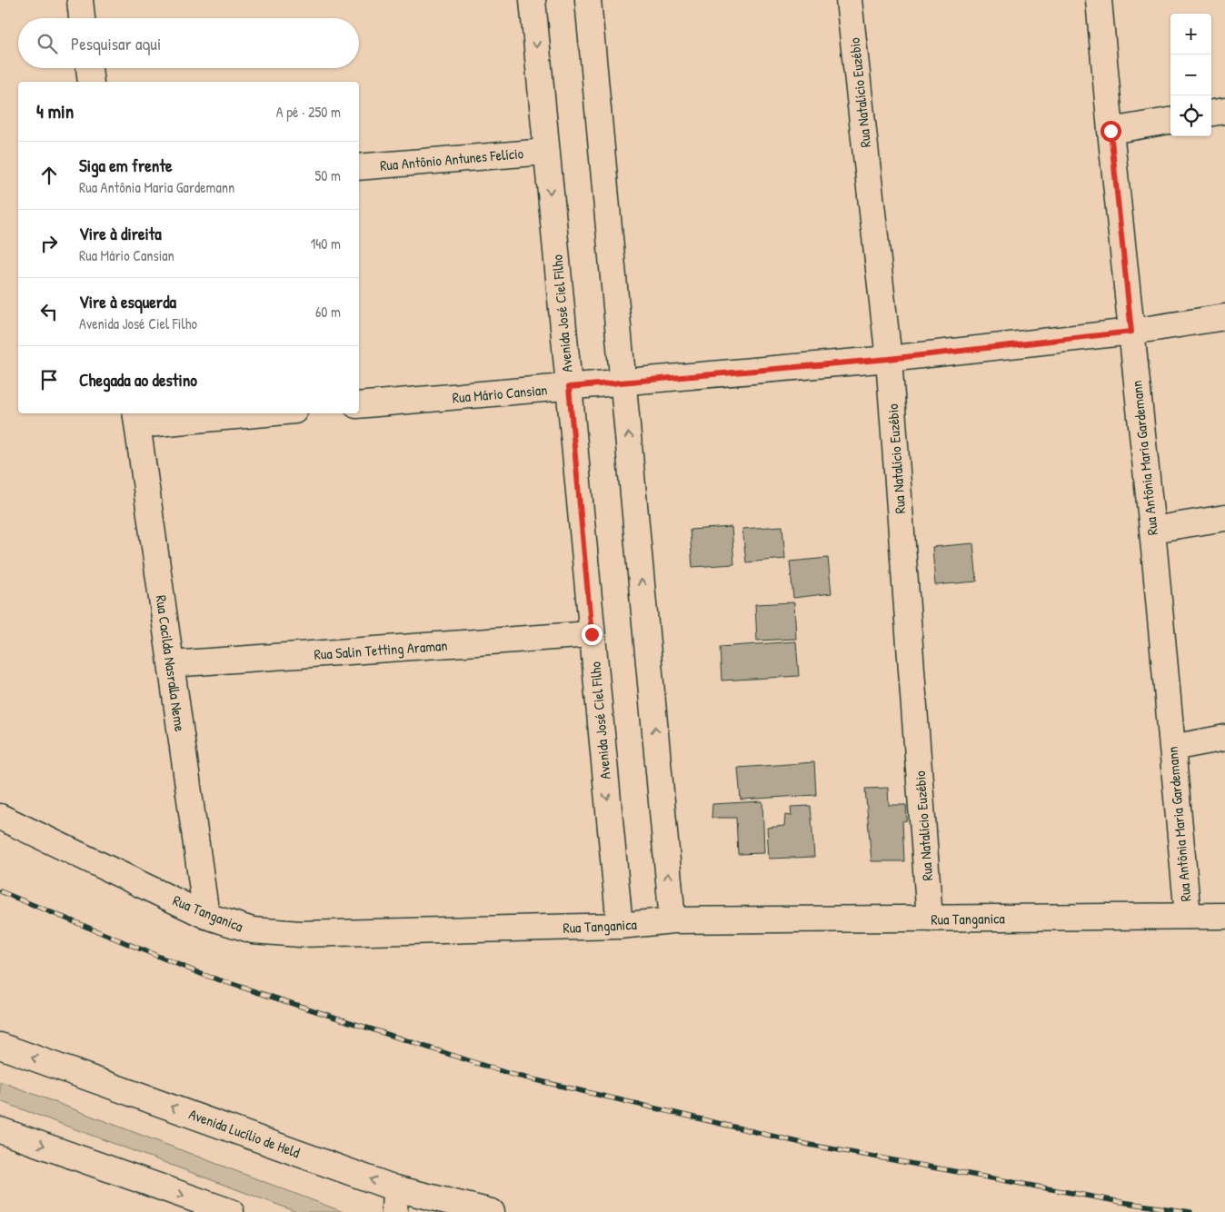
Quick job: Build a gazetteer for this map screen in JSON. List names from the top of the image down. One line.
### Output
{"streets":{"street":["Rua Natalício Euzébio","Rua Antônio Antunes Felício","Avenida José Ciel Filho","Rua Mário Cansian","Rua Antônia Maria Gardemann","Rua Salin Tetting Araman","Rua Cacilda Nasralla Neme","Rua Tanganica","Avenida Lucílio de Held"]},"crossings":[["Rua Natalício Euzébio","Rua Mário Cansian"],["Rua Natalício Euzébio","Rua Tanganica"],["Rua Antônio Antunes Felício","Avenida José Ciel Filho"],["Avenida José Ciel Filho","Rua Mário Cansian"],["Avenida José Ciel Filho","Rua Salin Tetting Araman"],["Avenida José Ciel Filho","Rua Tanganica"],["Rua Mário Cansian","Rua Antônia Maria Gardemann"],["Rua Antônia Maria Gardemann","Rua Tanganica"],["Rua Salin Tetting Araman","Rua Cacilda Nasralla Neme"],["Rua Cacilda Nasralla Neme","Rua Tanganica"]],"page":{"map_buttons":["+","−"],"search":"Pesquisar aqui","heading":["4 min","A pé · 250 m"],"list":[["Siga em frente","Rua Antônia Maria Gardemann","50 m"],["Vire à direita","Rua Mário Cansian","140 m"],["Vire à esquerda","Avenida José Ciel Filho","60 m"],"Chegada ao destino"]}}
